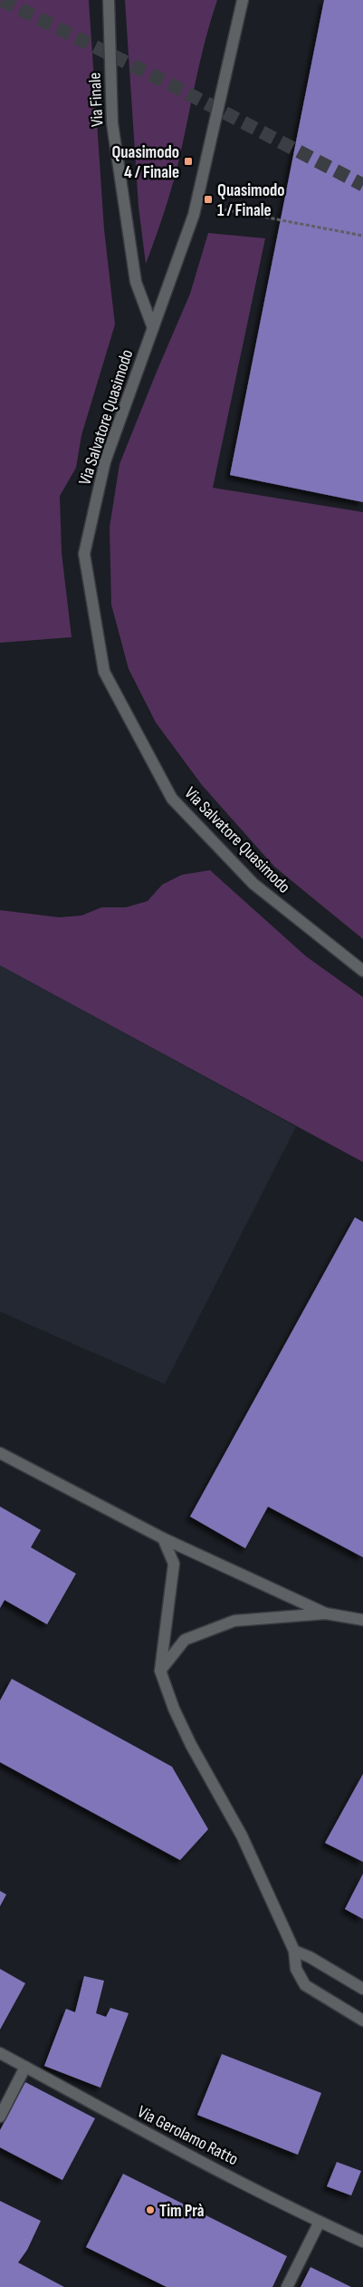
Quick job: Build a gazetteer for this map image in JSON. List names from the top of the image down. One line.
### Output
{"streets":{"street":["Via Finale","Via Salvatore Quasimodo","Via Gerolamo Ratto"]},"crossings":[["Via Finale","Via Salvatore Quasimodo"]],"places":{"transit":["Quasimodo 4 / Finale","Quasimodo 1 / Finale"],"other":["Tim Prà"]}}
